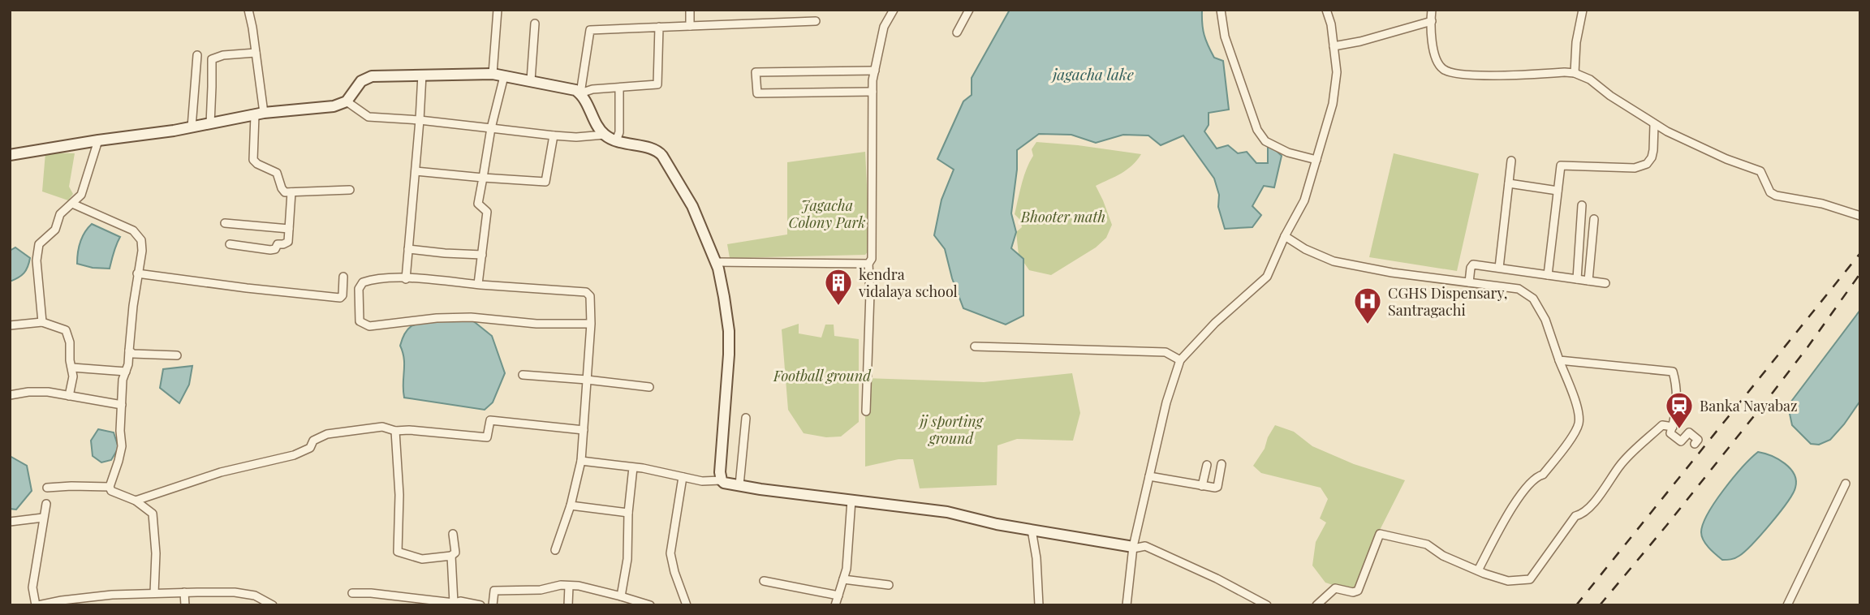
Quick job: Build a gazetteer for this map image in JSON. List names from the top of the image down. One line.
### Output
{"water":["jagacha lake"],"parks":["Jagacha Colony Park","Bhooter math","Football ground","jj sporting ground"],"places":{"building":["kendra vidalaya school"],"hospital":["CGHS Dispensary, Santragachi"],"station":["Banka Nayabaz"]}}
